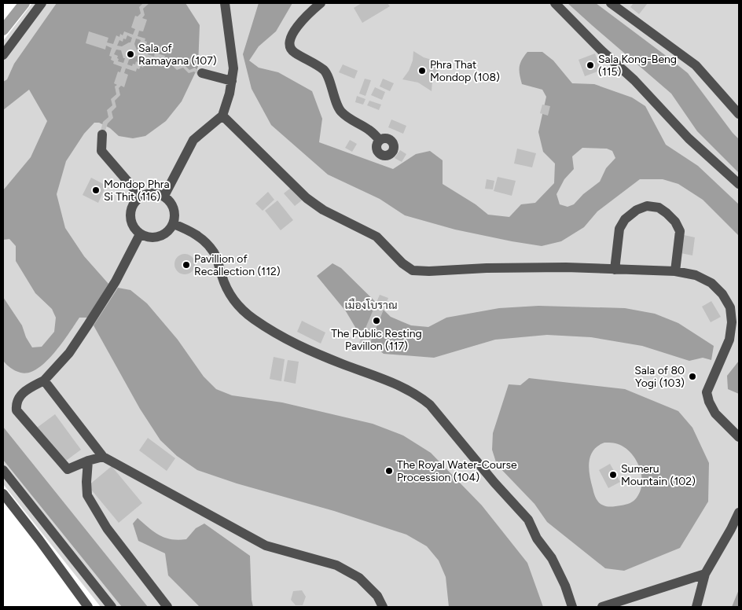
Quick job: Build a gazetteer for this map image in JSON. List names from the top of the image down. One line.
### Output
{"parks":["เมืองโบราณ"],"places":["Sala of Ramayana (107)","Sala Kong-Beng (115)","Phra That Mondop (108)","Mondop Phra Si Thit (116)","Pavillion of Recallection (112)","The Public Resting Pavillon (117)","Sala of 80 Yogi (103)","The Royal Water-Course Procession (104)","Sumeru Mountain (102)"]}
